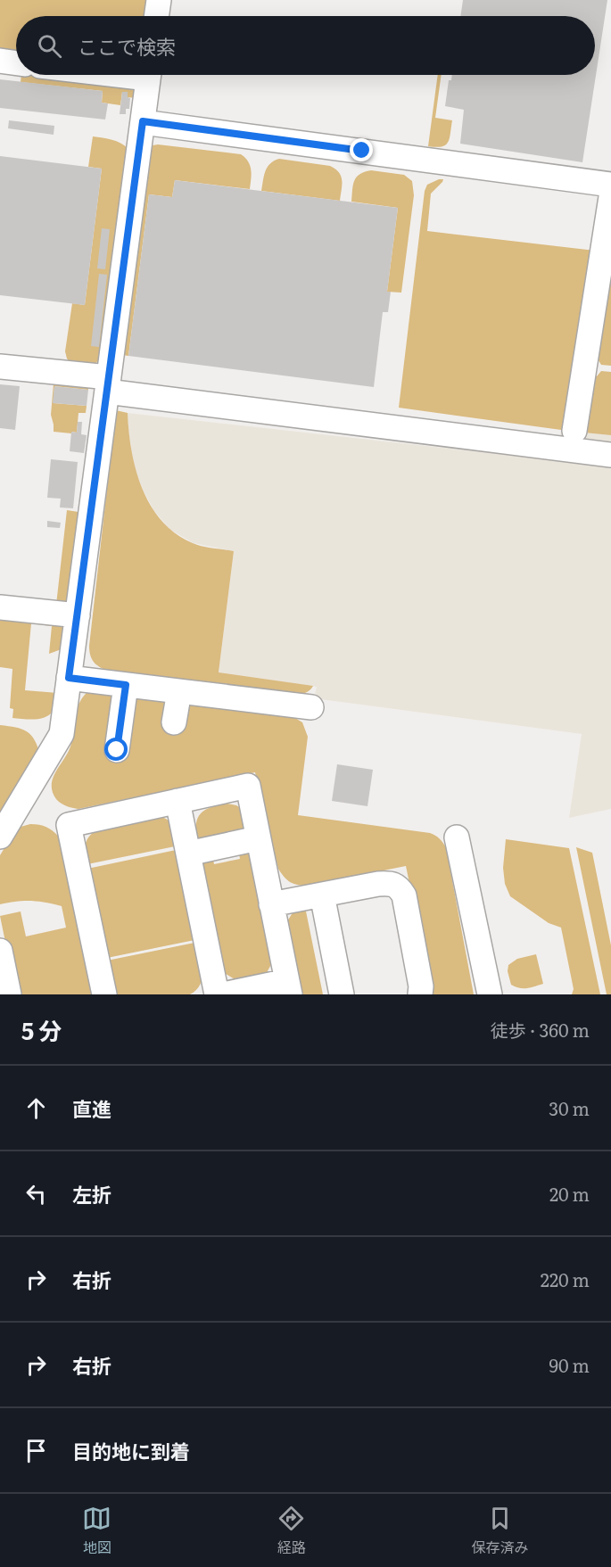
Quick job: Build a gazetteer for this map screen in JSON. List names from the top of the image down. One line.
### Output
{"page":{"search":"ここで検索","heading":["5 分","徒歩 · 360 m"],"list":[["直進","30 m"],["左折","20 m"],["右折","220 m"],["右折","90 m"],"目的地に到着"],"nav":["地図","経路","保存済み"]}}
